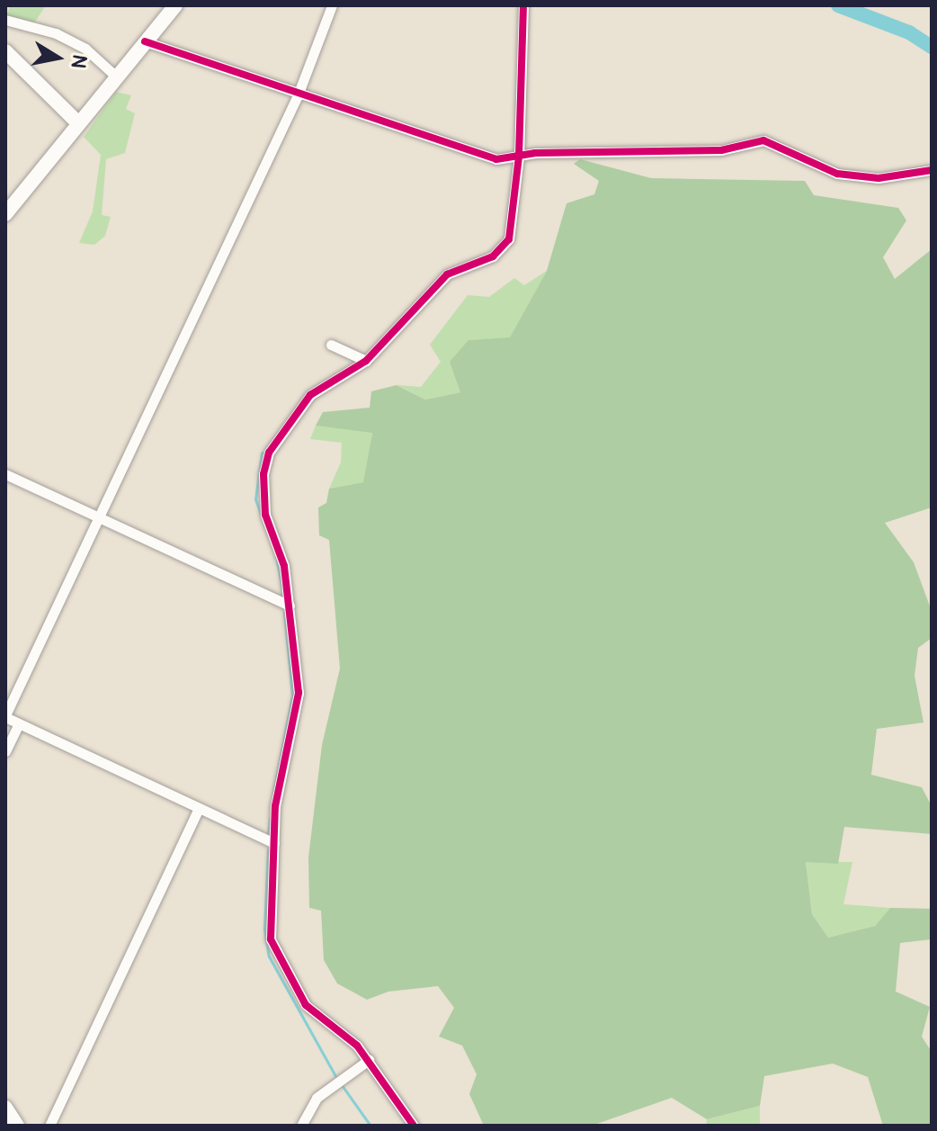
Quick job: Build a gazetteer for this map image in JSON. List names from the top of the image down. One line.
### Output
{"north":"right"}
